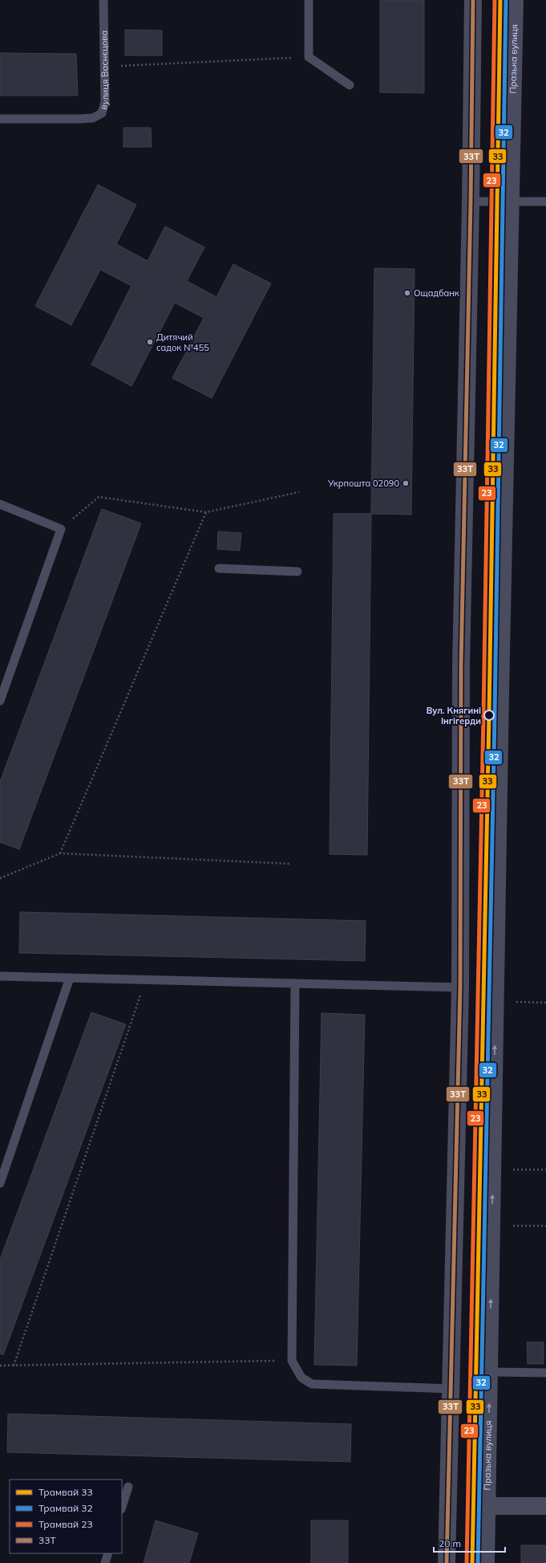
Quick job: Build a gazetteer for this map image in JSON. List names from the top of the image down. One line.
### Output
{"streets":{"street":["Празька вулиця"],"lane":["вулиця Васнєцова"]},"places":["Ощадбанк","Дитячий садок №455","Укрпошта 02090","Вул. Княгині Інгігерди"],"lines":["tram line 33","tram line 32","tram line 23","transit line 33Т"],"legend":["Трамвай 33","Трамвай 32","Трамвай 23","33Т"],"scale_bar":"20 m"}
